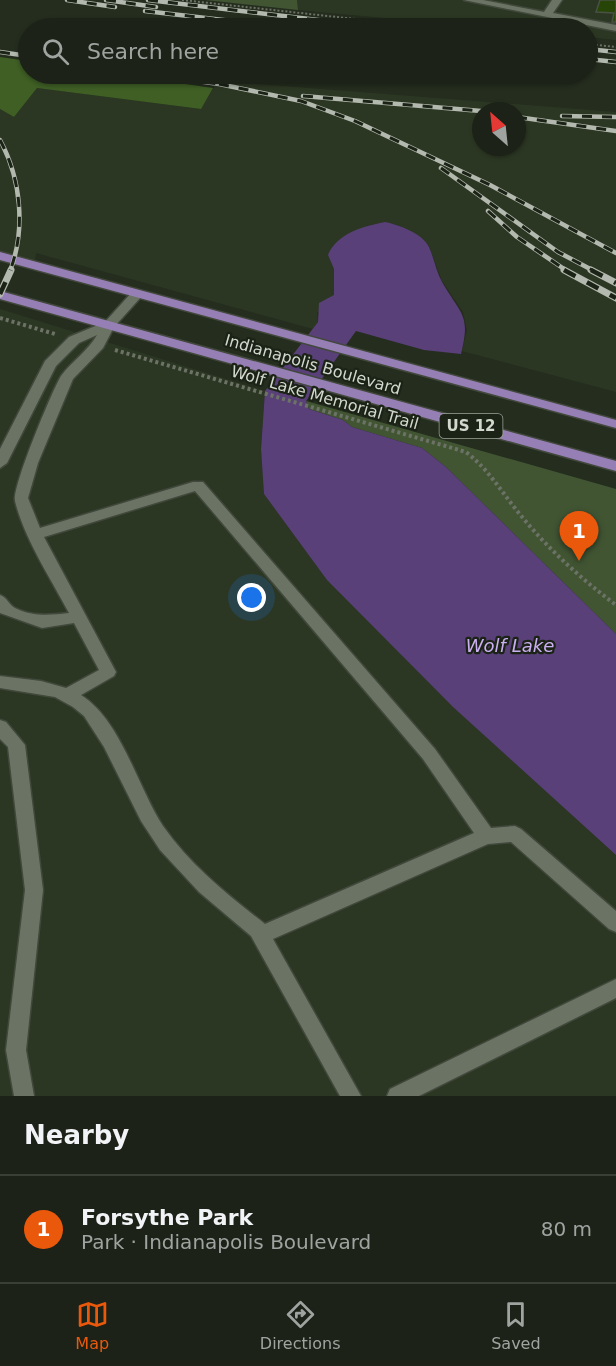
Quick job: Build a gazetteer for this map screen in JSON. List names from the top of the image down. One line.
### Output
{"streets":{"main road":["Indianapolis Boulevard","US 12"],"path":["Wolf Lake Memorial Trail"]},"water":["Wolf Lake"],"north":"top left","page":{"search":"Search here","pins":"1","heading":"Nearby","list":[{"mark":"1","name":"Forsythe Park","note":"Park · Indianapolis Boulevard","value":"80 m"}],"nav":["Map","Directions","Saved"]}}
